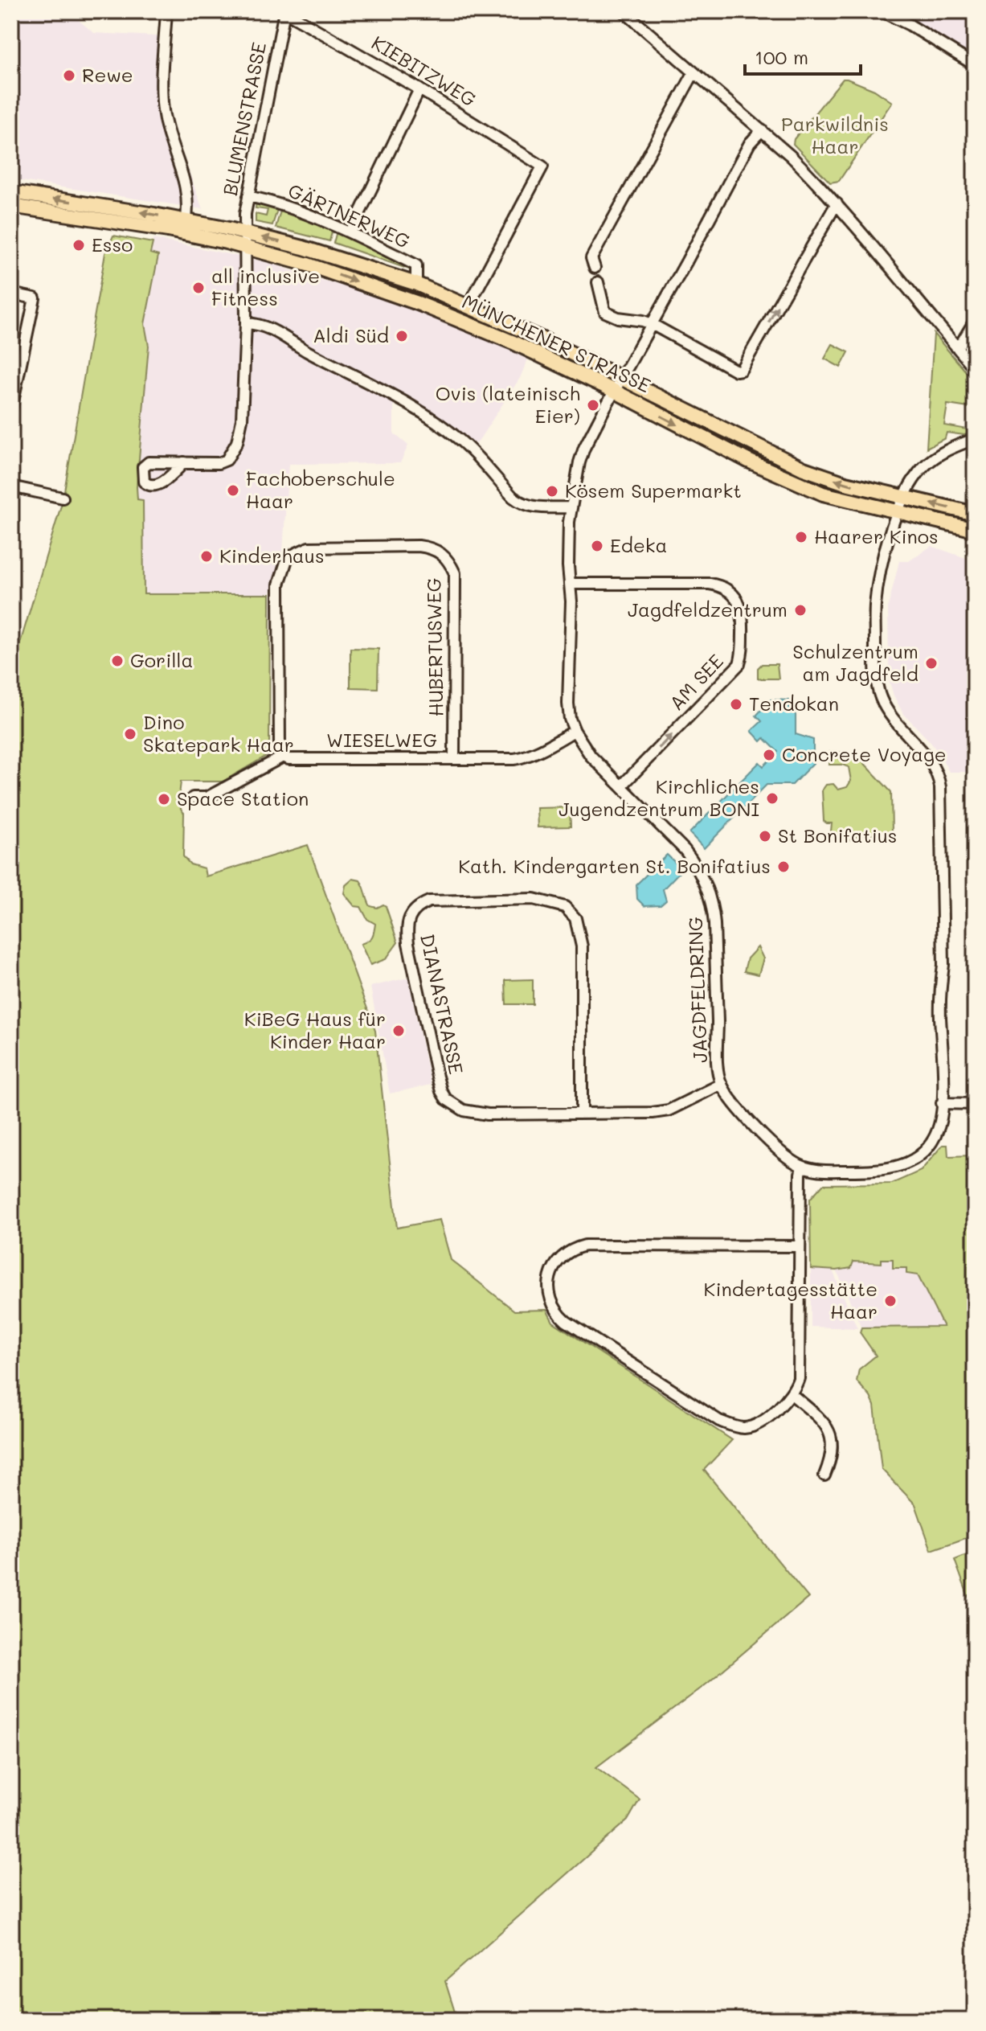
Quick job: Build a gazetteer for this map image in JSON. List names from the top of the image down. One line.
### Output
{"streets":{"main road":["MÜNCHENER STRASSE"],"street":["KIEBITZWEG","BLUMENSTRASSE","GÄRTNERWEG","HUBERTUSWEG","AM SEE","WIESELWEG","JAGDFELDRING","DIANASTRASSE"]},"crossings":[["KIEBITZWEG","BLUMENSTRASSE"],["KIEBITZWEG","MÜNCHENER STRASSE"],["BLUMENSTRASSE","GÄRTNERWEG"],["BLUMENSTRASSE","MÜNCHENER STRASSE"],["GÄRTNERWEG","MÜNCHENER STRASSE"],["MÜNCHENER STRASSE","JAGDFELDRING"],["HUBERTUSWEG","WIESELWEG"],["AM SEE","JAGDFELDRING"],["WIESELWEG","JAGDFELDRING"],["JAGDFELDRING","DIANASTRASSE"]],"parks":["Parkwildnis Haar"],"places":["Rewe","Esso","all inclusive Fitness","Aldi Süd","Ovis (lateinisch Eier)","Fachoberschule Haar","Kösem Supermarkt","Haarer Kinos","Edeka","Kinderhaus","Jagdfeldzentrum","Gorilla","Schulzentrum am Jagdfeld","Tendokan","Dino Skatepark Haar","Concrete Voyage","Kirchliches Jugendzentrum BONI","Space Station","St Bonifatius","Kath. Kindergarten St. Bonifatius","KiBeG Haus für Kinder Haar","Kindertagesstätte Haar"],"scale_bar":"100 m"}
